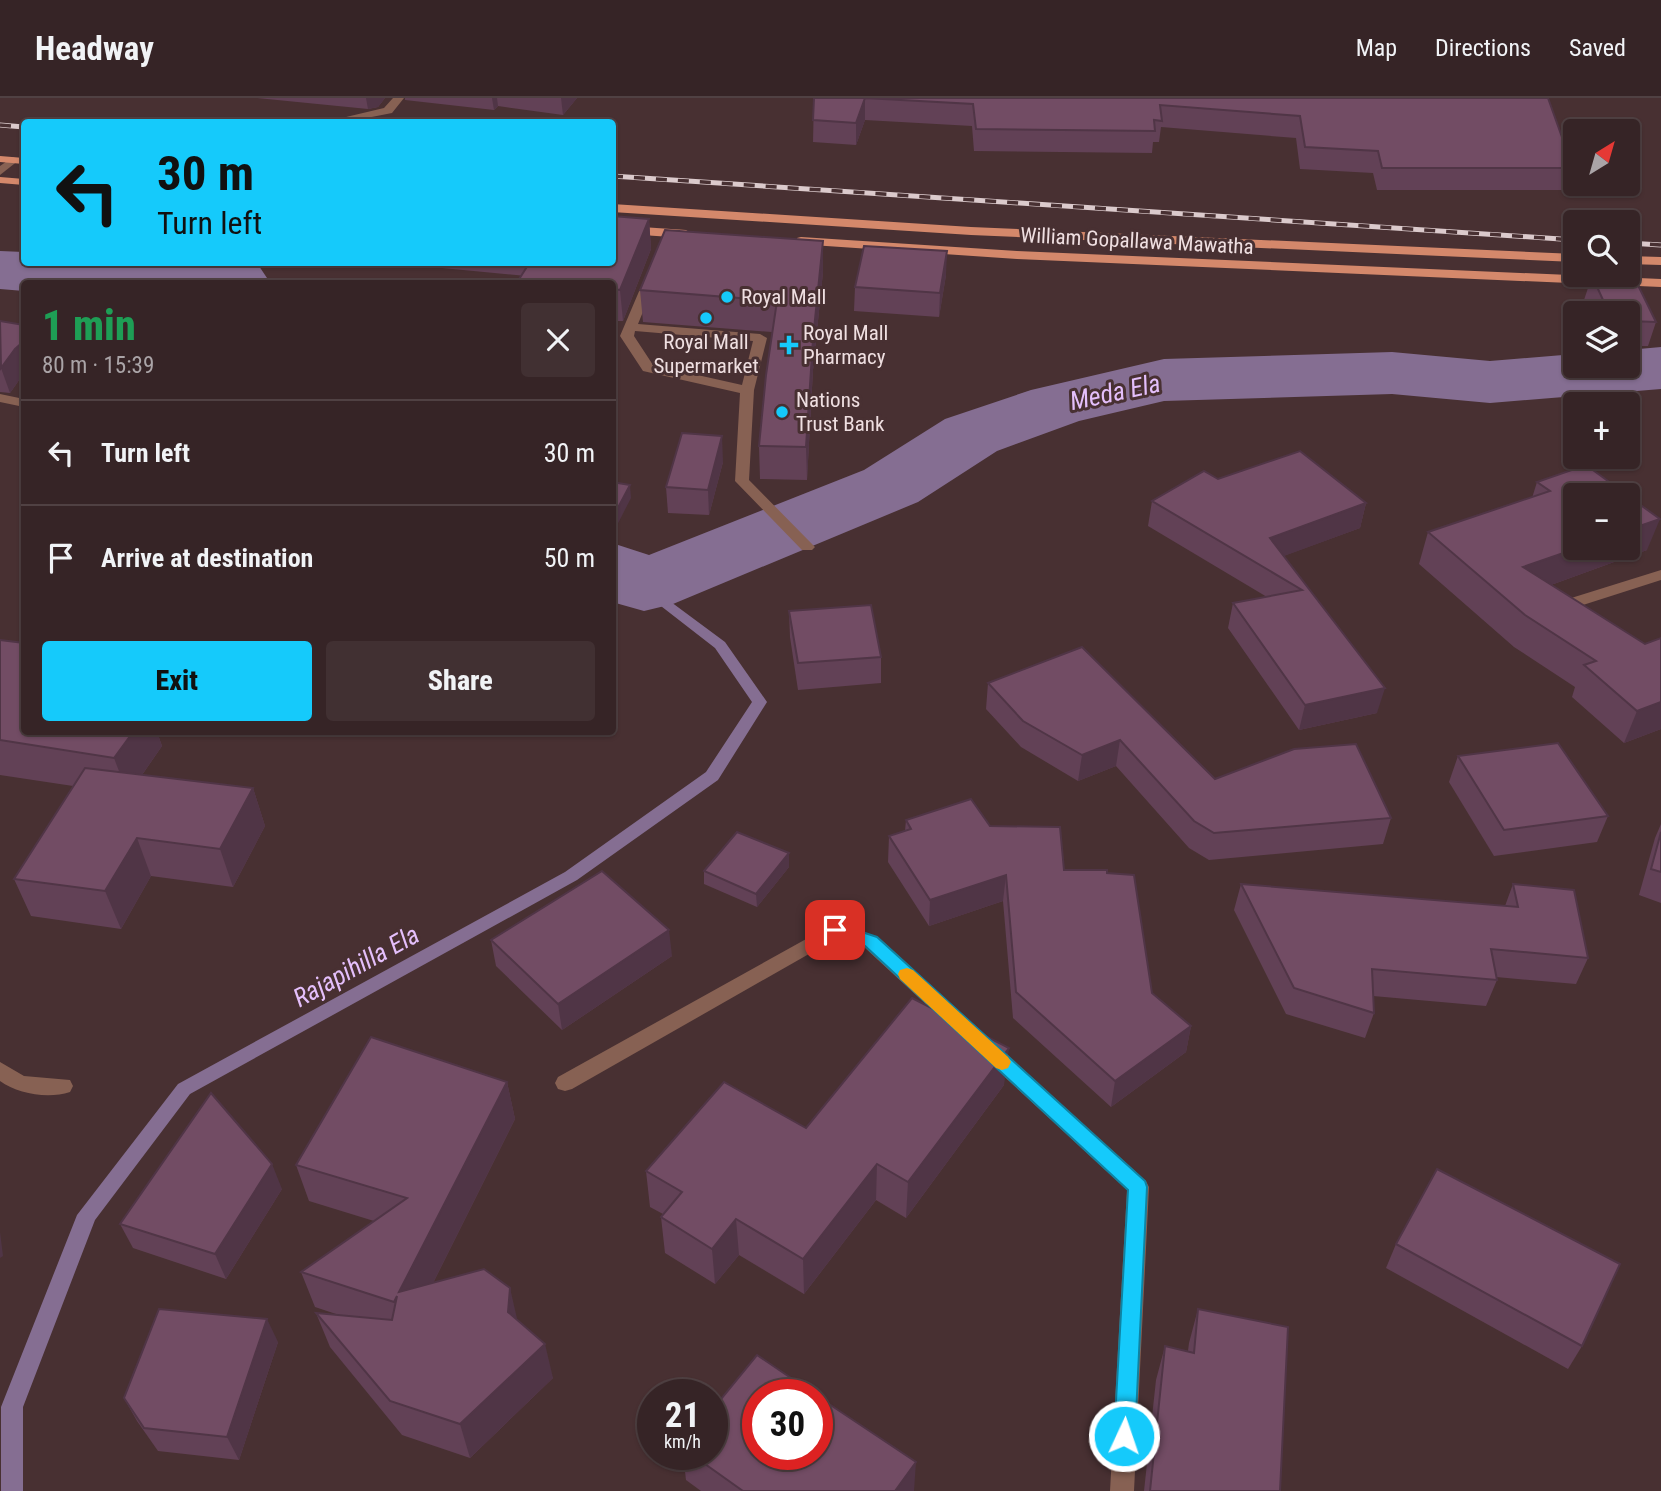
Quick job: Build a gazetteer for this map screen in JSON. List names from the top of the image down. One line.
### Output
{"streets":{"main road":["William Gopallawa Mawatha"]},"water":["Meda Ela","Rajapihilla Ela"],"places":{"other":["Royal Mall","Royal Mall Supermarket","Nations Trust Bank"],"health":["Royal Mall Pharmacy"]},"north":"top right","page":{"header":"Headway","nav":["Map","Directions","Saved"],"map_buttons":["+","−"],"turn":["30 m","Turn left"],"heading":["1 min","80 m · 15:39"],"list":[{"name":"Turn left","value":"30 m"},{"name":"Arrive at destination","value":"50 m"}],"buttons":["Exit","Share"],"speed":"21 km/h","limit":"30"}}
